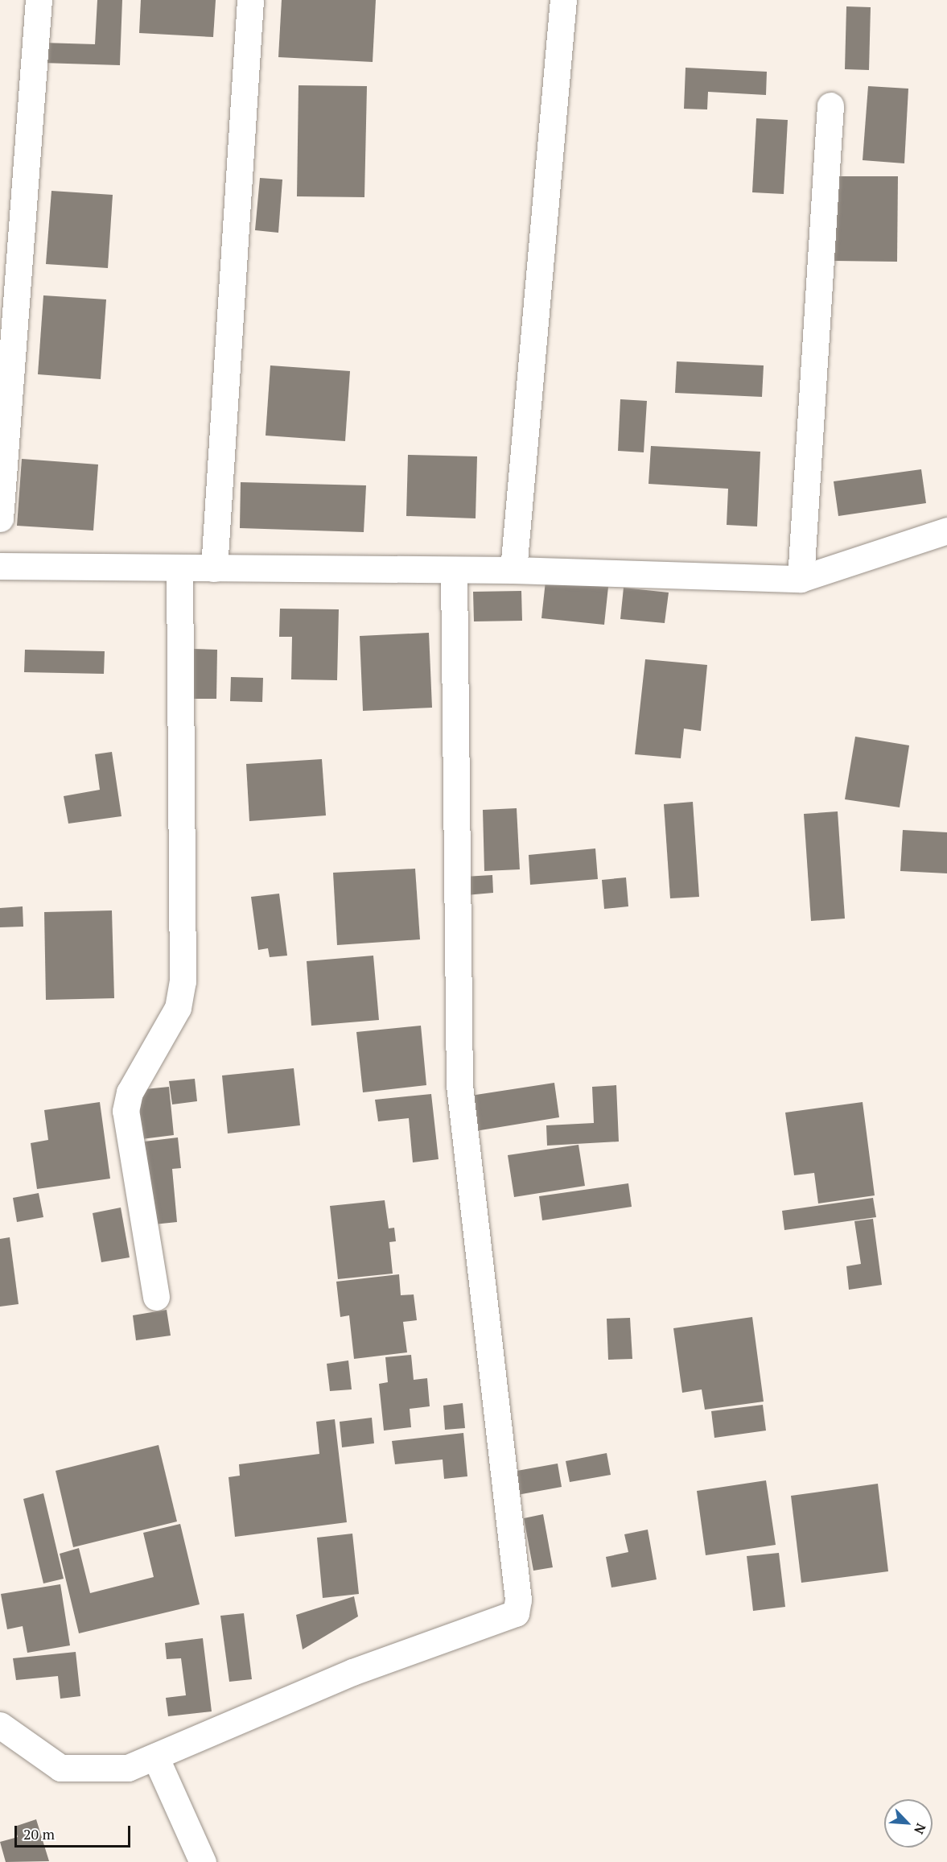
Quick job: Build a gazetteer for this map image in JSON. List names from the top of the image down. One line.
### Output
{"scale_bar":"20 m","north":"bottom right"}
